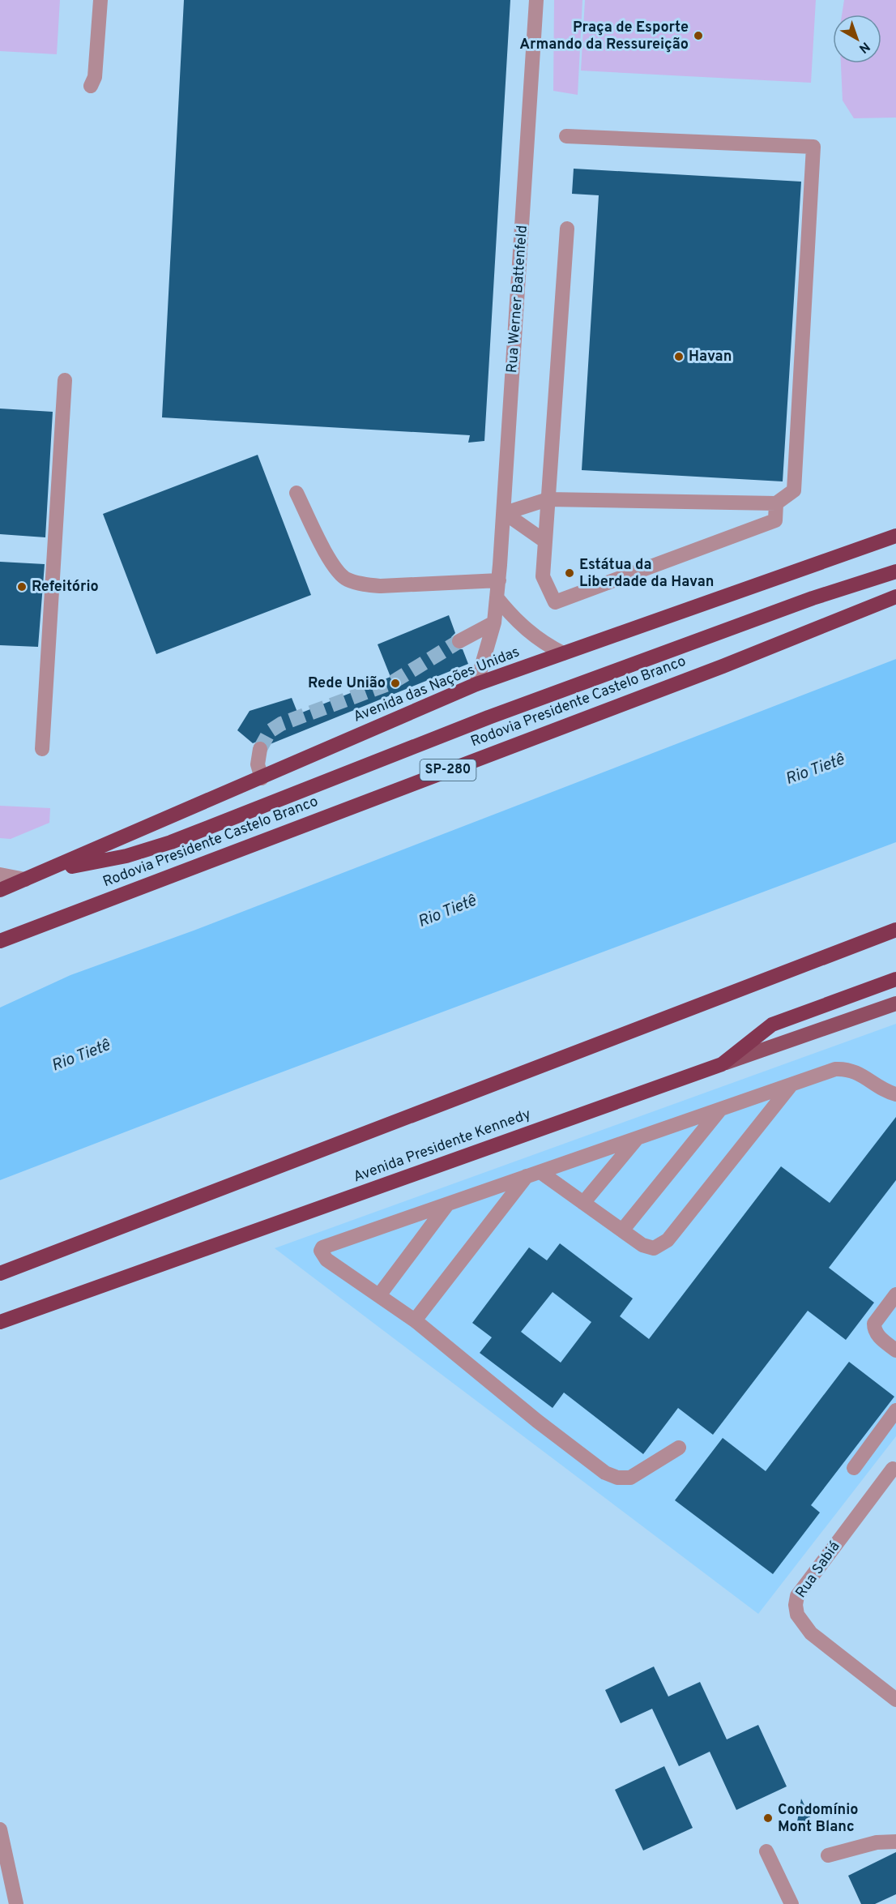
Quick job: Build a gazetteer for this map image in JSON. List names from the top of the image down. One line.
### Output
{"streets":{"highway":["Avenida das Nações Unidas","Rodovia Presidente Castelo Branco","SP-280","Avenida Presidente Kennedy"],"street":["Rua Werner Battenfeld","Rua Sabiá"]},"crossings":[["Rua Werner Battenfeld","Avenida das Nações Unidas"]],"water":["Rio Tietê"],"places":["Praça de Esporte Armando da Ressureição","Havan","Estátua da Liberdade da Havan","Refeitório","Rede União","Condomínio Mont Blanc"],"north":"bottom right"}
